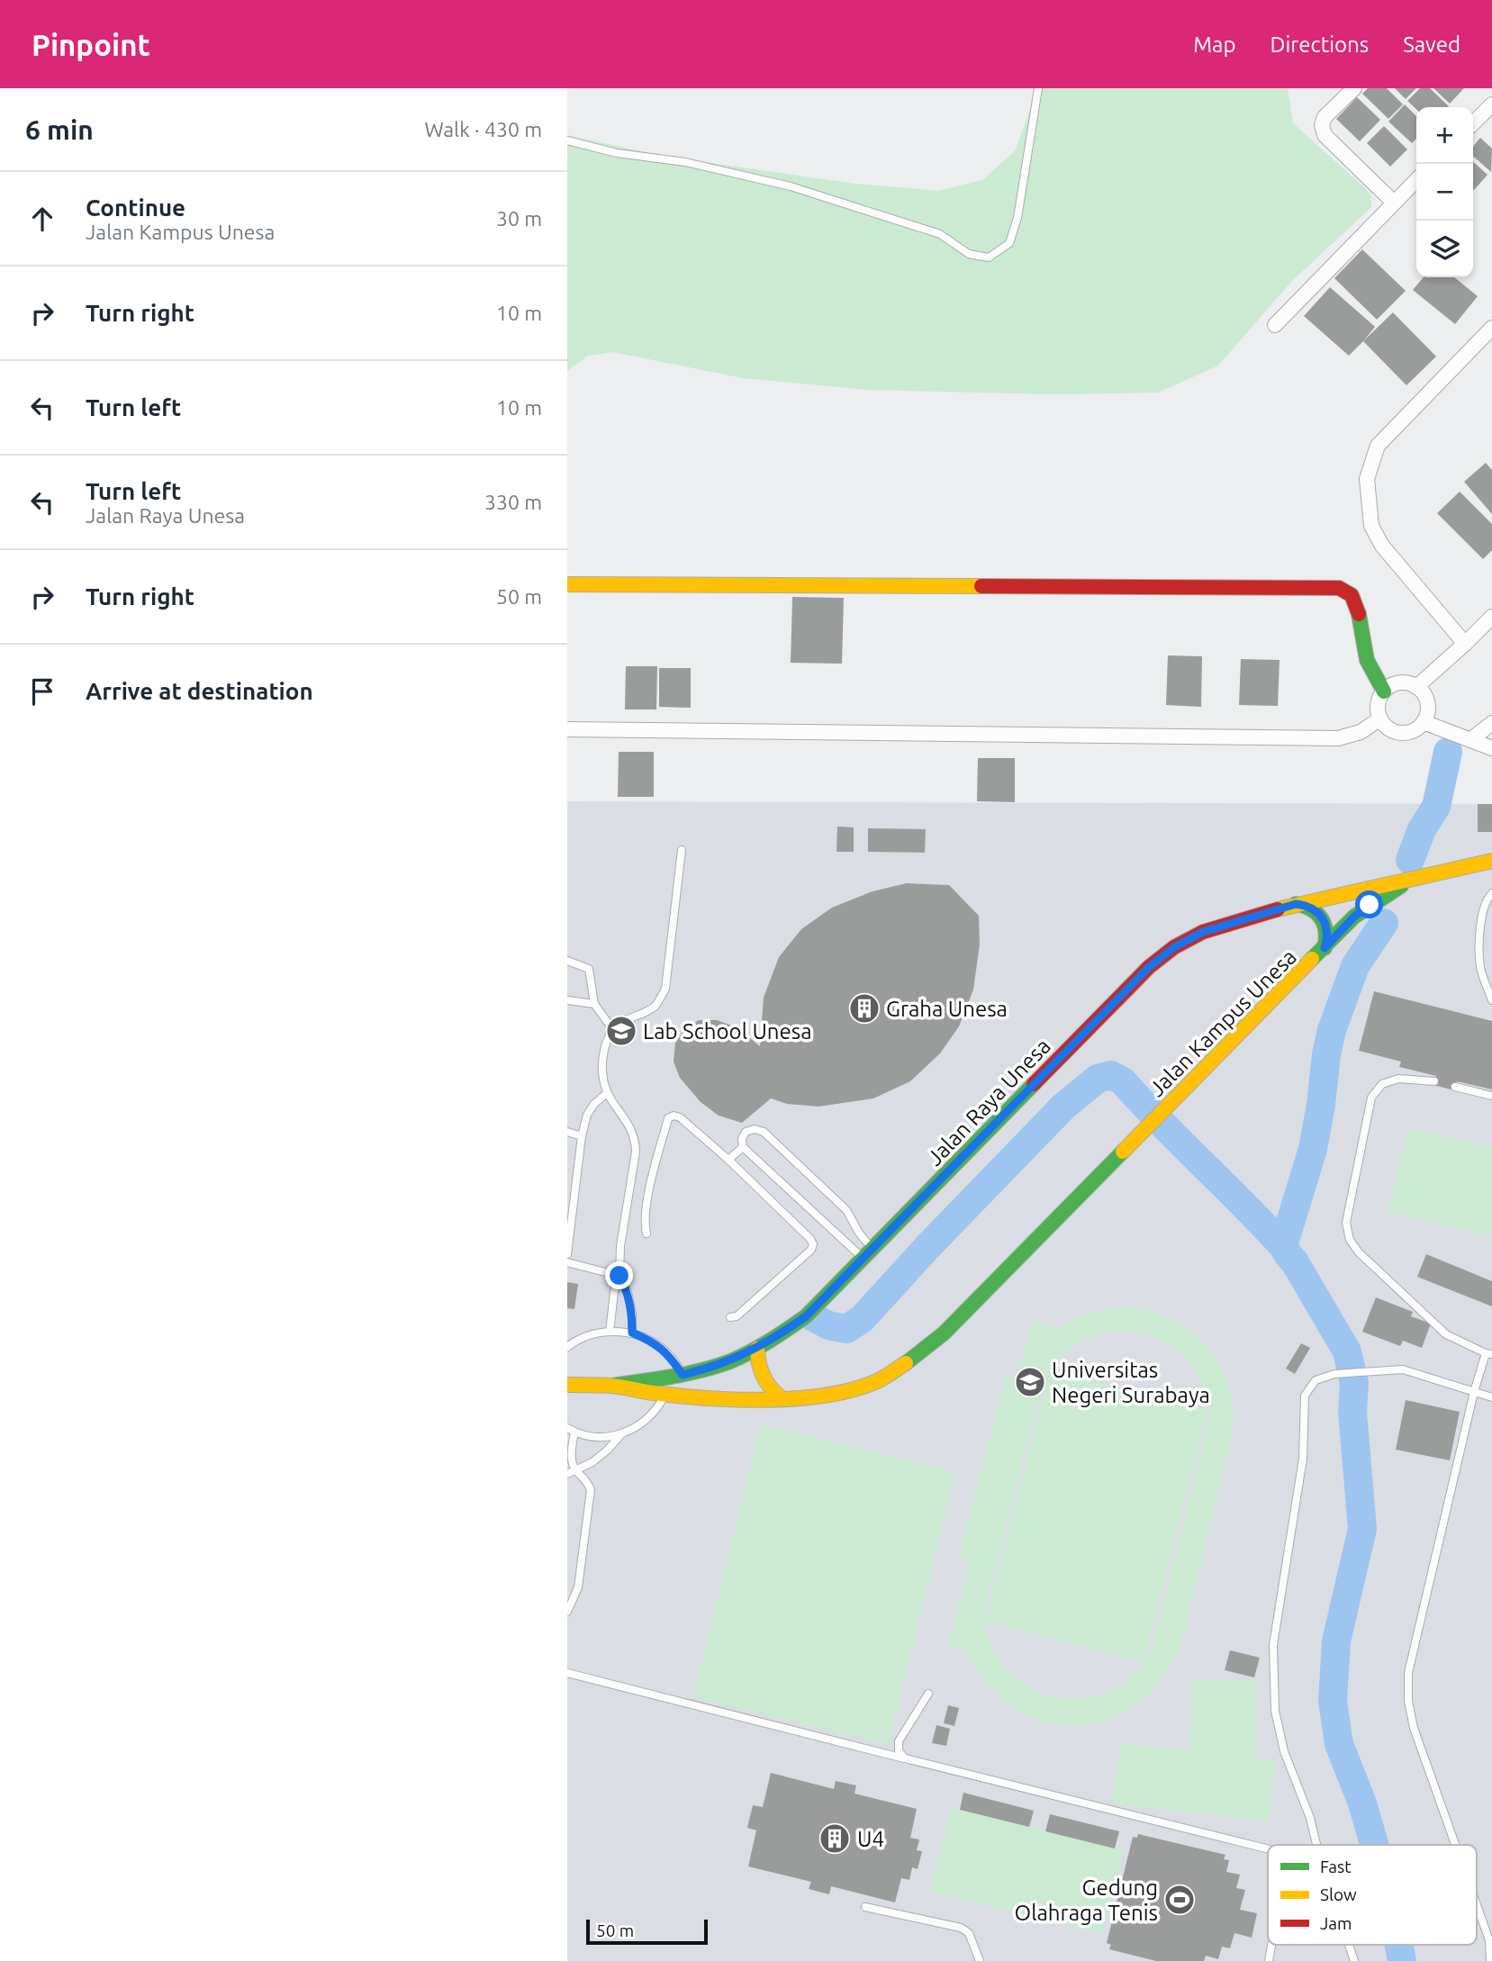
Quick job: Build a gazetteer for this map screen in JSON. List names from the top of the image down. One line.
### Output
{"streets":{"main road":["Jalan Kampus Unesa","Jalan Raya Unesa"]},"crossings":[["Jalan Kampus Unesa","Jalan Raya Unesa"]],"places":{"building":["Graha Unesa","U4"],"school or university":["Lab School Unesa","Universitas Negeri Surabaya"],"sports":["Gedung Olahraga Tenis"]},"legend":["Fast","Slow","Jam"],"scale_bar":"50 m","page":{"header":"Pinpoint","nav":["Map","Directions","Saved"],"heading":["6 min","Walk · 430 m"],"map_buttons":["+","−"],"list":[["Continue","Jalan Kampus Unesa","30 m"],["Turn right","10 m"],["Turn left","10 m"],["Turn left","Jalan Raya Unesa","330 m"],["Turn right","50 m"],"Arrive at destination"],"scale":"50 m"}}
